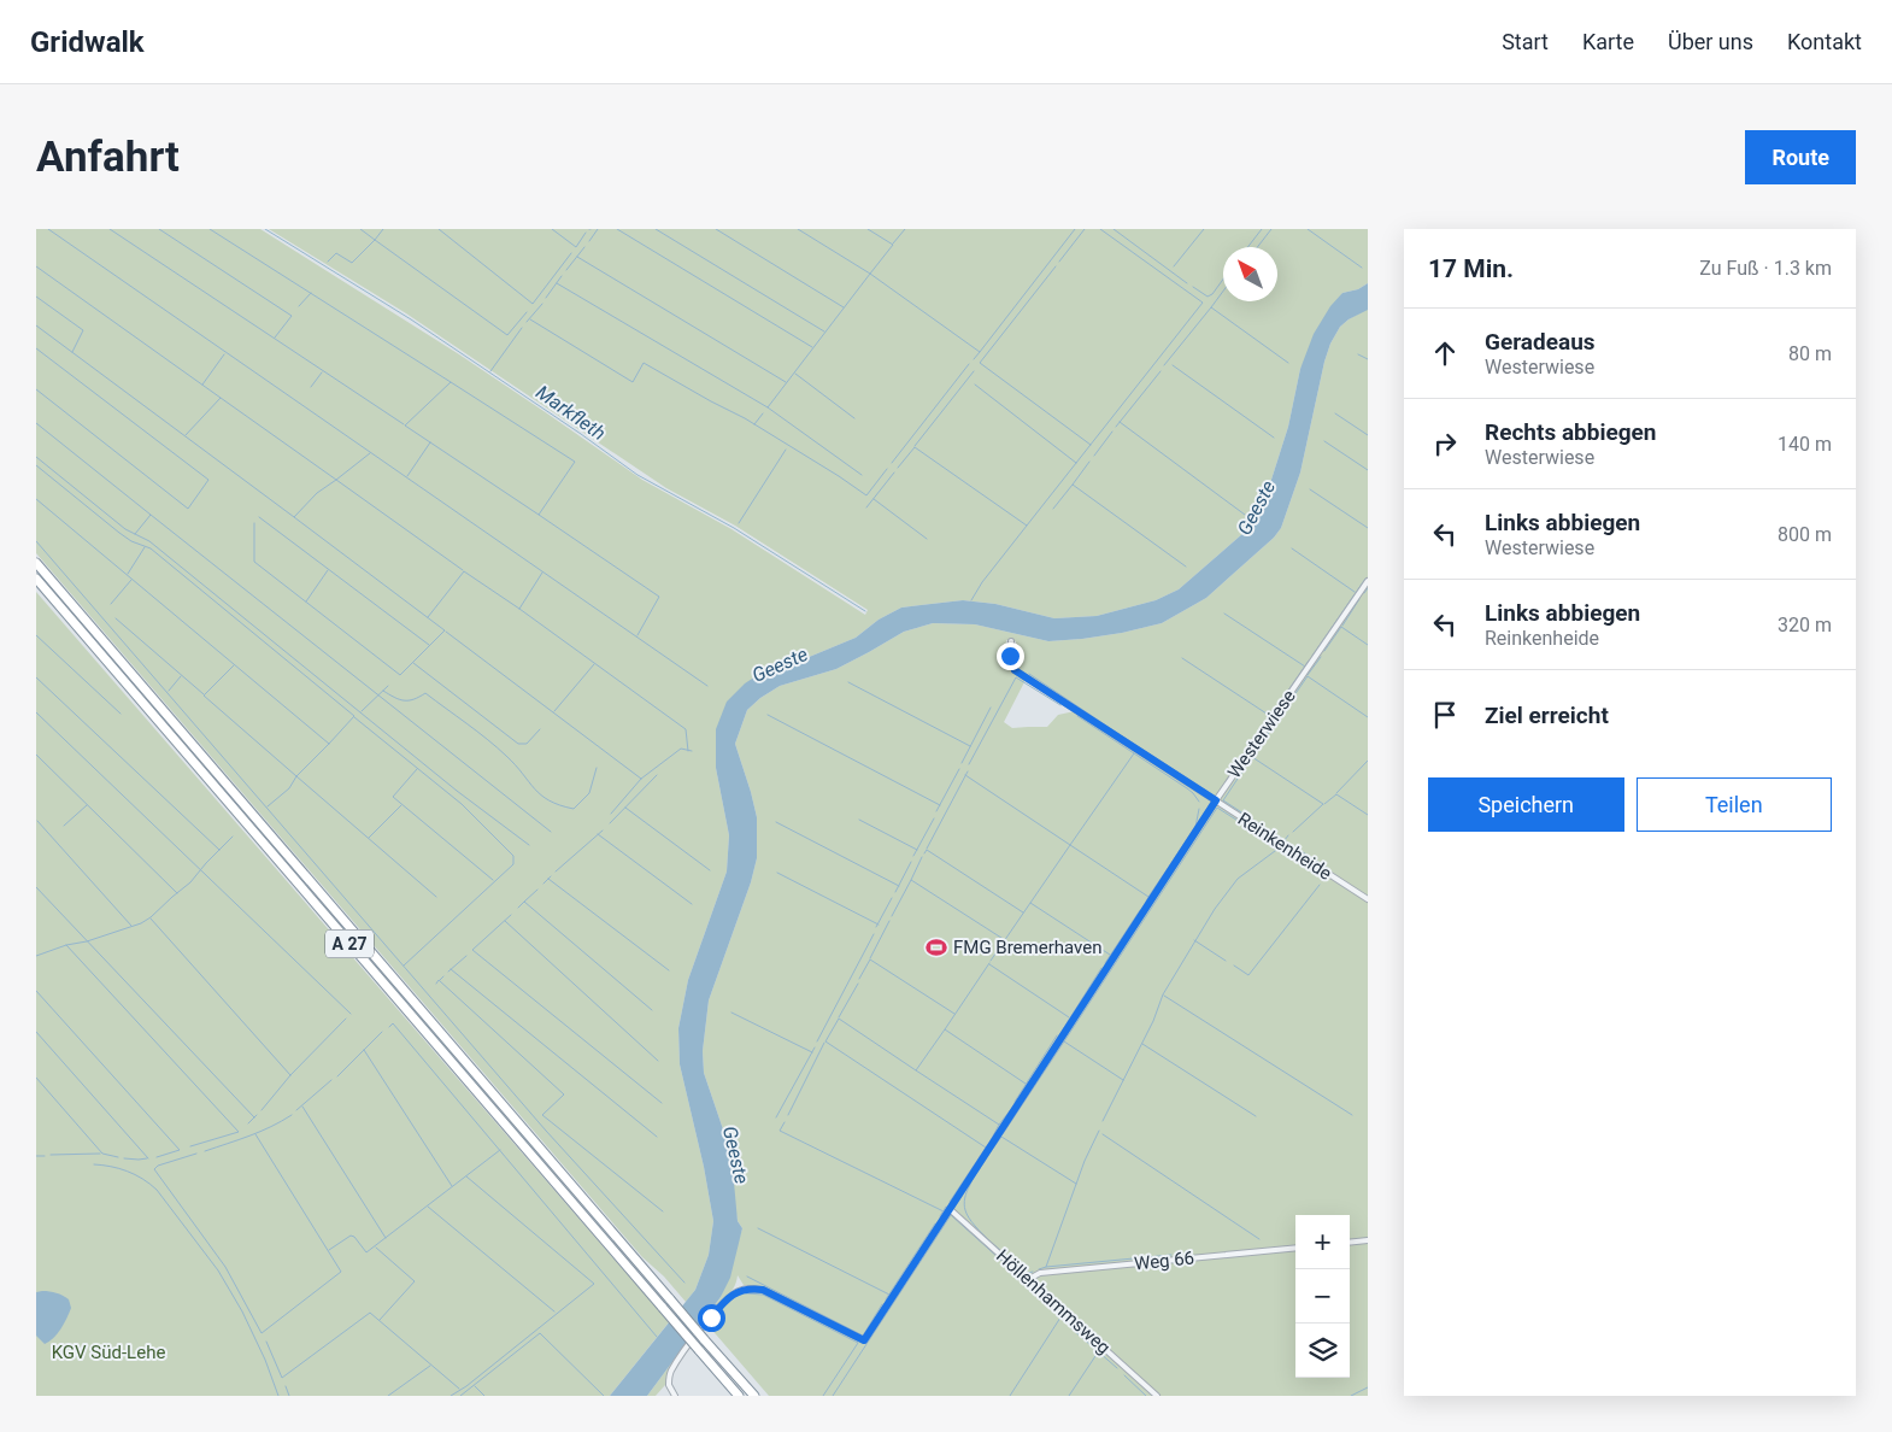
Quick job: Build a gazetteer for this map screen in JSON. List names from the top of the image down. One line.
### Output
{"streets":{"highway":["A 27"],"street":["Westerwiese","Reinkenheide","Weg 66","Höllenhammsweg"]},"crossings":[["Westerwiese","Reinkenheide"],["Westerwiese","Höllenhammsweg"],["Weg 66","Höllenhammsweg"]],"water":["Markfleth","Geeste"],"parks":["KGV Süd-Lehe"],"places":{"sports":["FMG Bremerhaven"]},"north":"top left","page":{"header":"Gridwalk","nav":["Start","Karte","Über uns","Kontakt"],"buttons":["Route",["Speichern","Teilen"]],"title":"Anfahrt","heading":["17 Min.","Zu Fuß · 1.3 km"],"list":[["Geradeaus","Westerwiese","80 m"],["Rechts abbiegen","Westerwiese","140 m"],["Links abbiegen","Westerwiese","800 m"],["Links abbiegen","Reinkenheide","320 m"],"Ziel erreicht"],"map_buttons":["+","−"]}}
